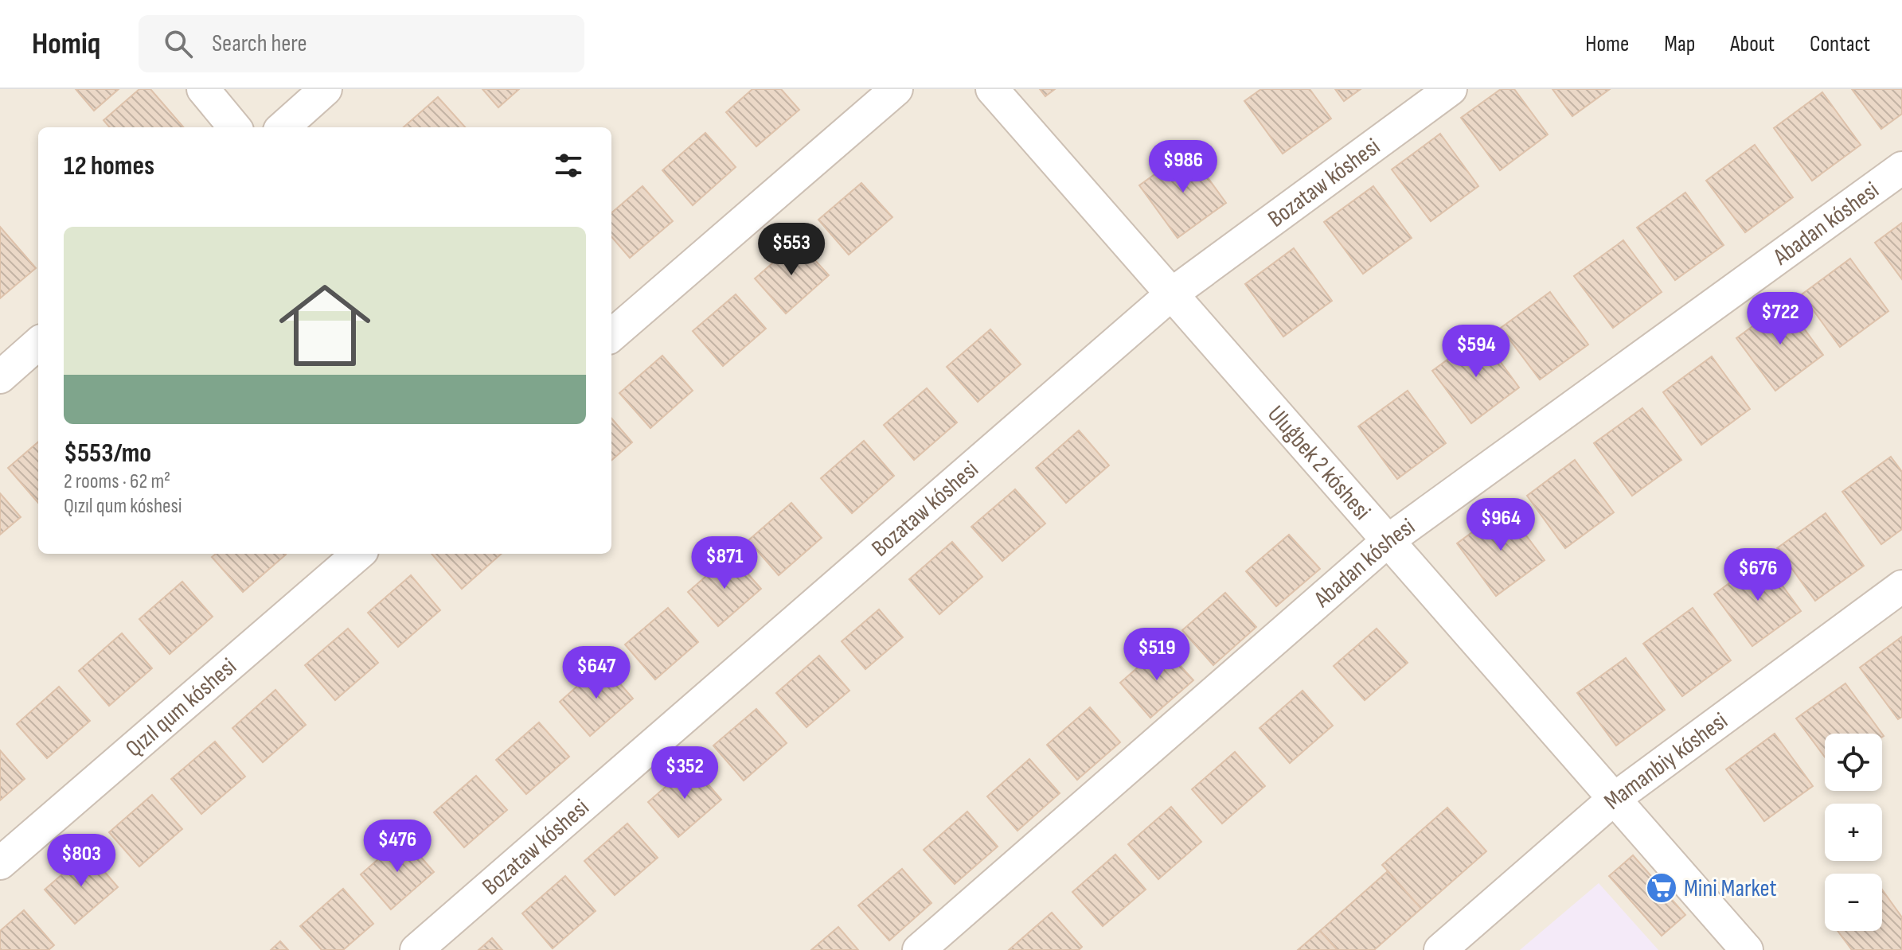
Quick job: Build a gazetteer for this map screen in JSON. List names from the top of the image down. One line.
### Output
{"streets":{"street":["Bozataw kóshesi","Abadan kóshesi","Uluǵbek 2 kóshesi","Qızıl qum kóshesi","Mamanbiy kóshesi"]},"crossings":[["Bozataw kóshesi","Uluǵbek 2 kóshesi"],["Abadan kóshesi","Uluǵbek 2 kóshesi"],["Uluǵbek 2 kóshesi","Mamanbiy kóshesi"]],"places":{"supermarket":["Mini Market"]},"page":{"header":"Homiq","search":"Search here","nav":["Home","Map","About","Contact"],"heading":"12 homes","price":["$986","$553","$722","$594","$964","$871","$676","$519","$647","$352","$476","$803"],"list":[{"name":"$553/mo","note":"2 rooms · 62 m² · Qızıl qum kóshesi"}],"map_buttons":["+","−"]}}
